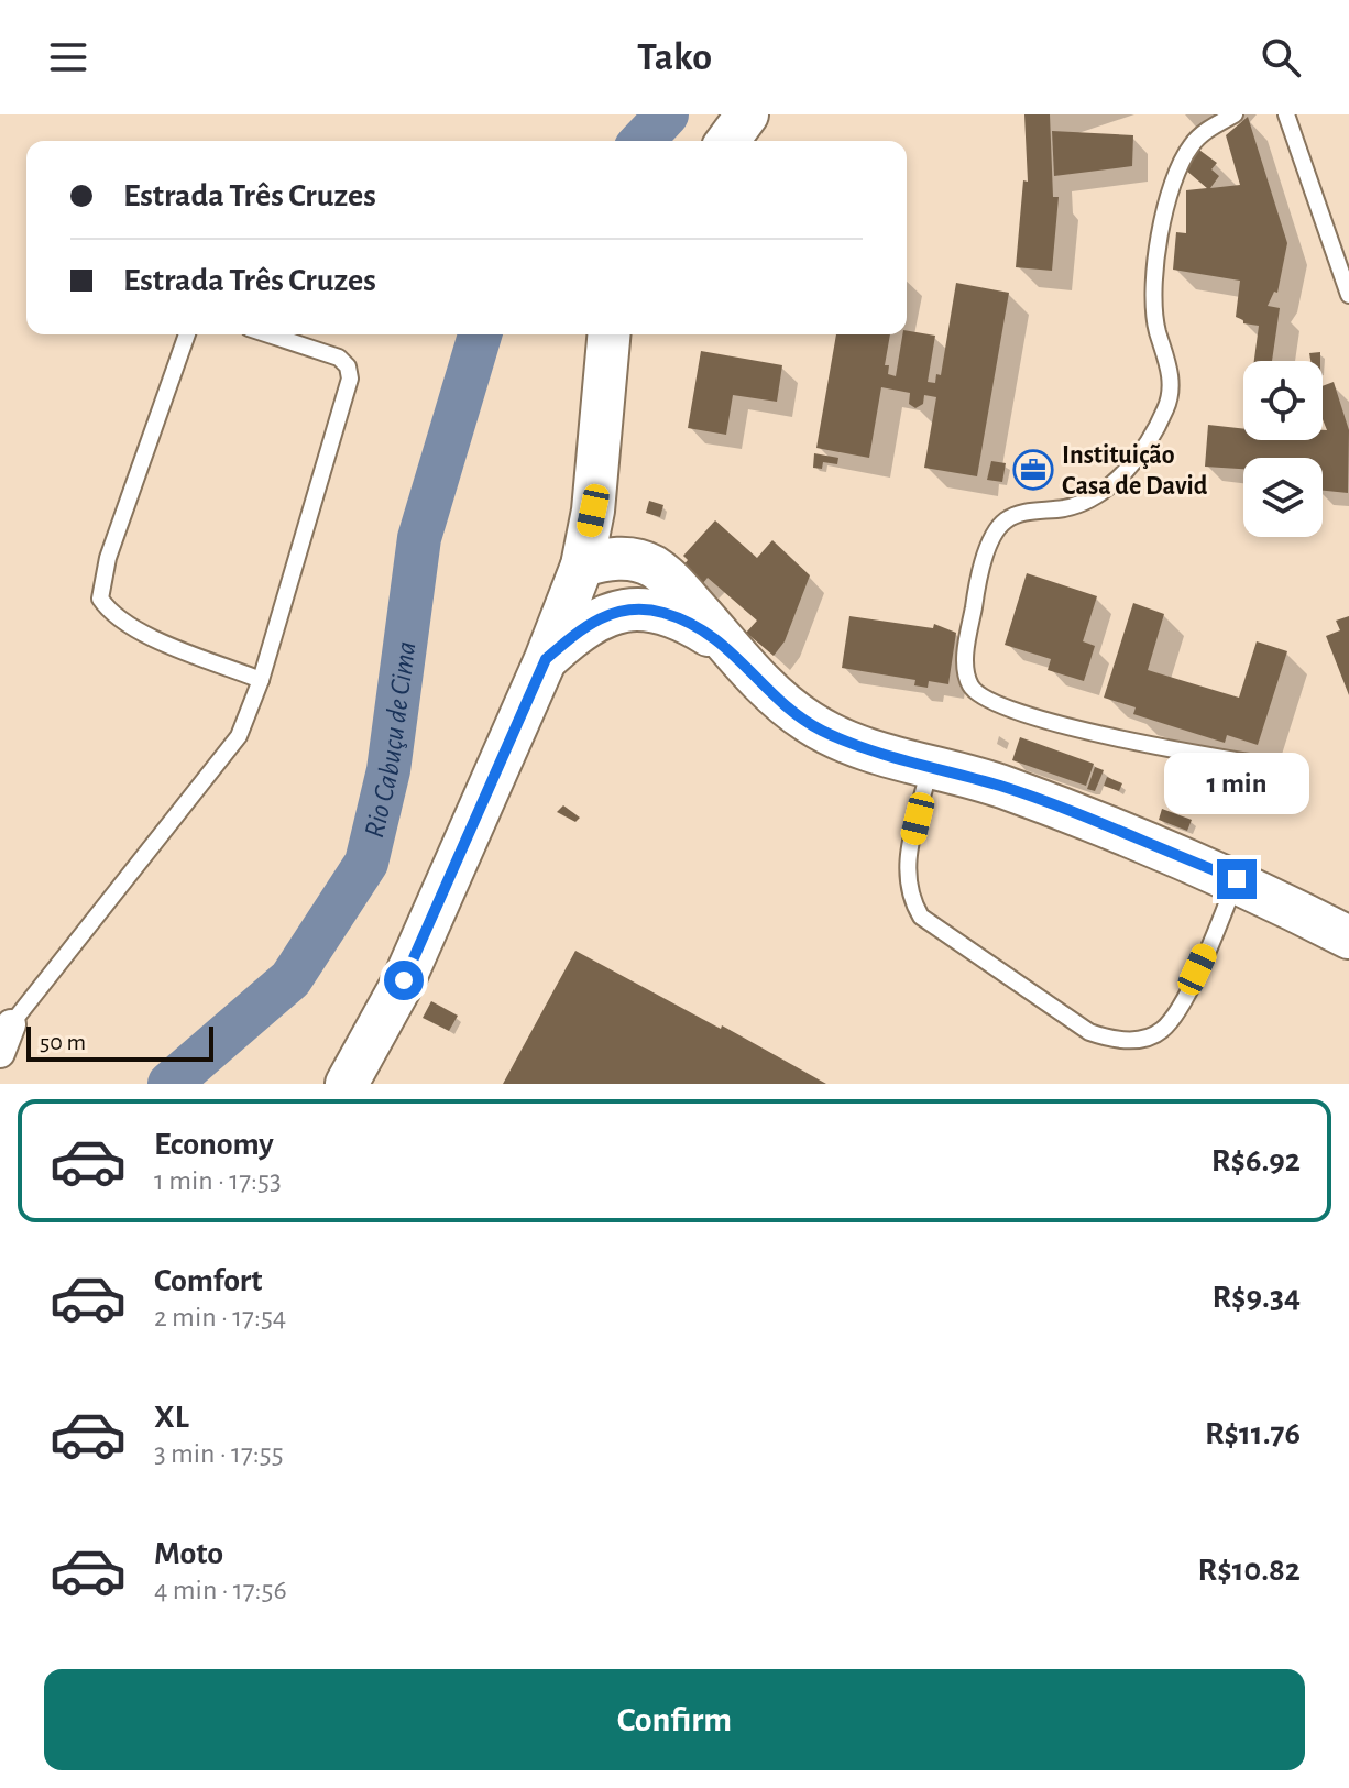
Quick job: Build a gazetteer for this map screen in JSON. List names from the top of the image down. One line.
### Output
{"water":["Rio Cabuçu de Cima"],"places":{"office":["Instituição Casa de David"]},"scale_bar":"50 m","page":{"header":"Tako","banner":["Estrada Três Cruzes","Estrada Três Cruzes"],"bubble":"1 min","scale":"50 m","list":[{"name":"Economy","note":"1 min · 17:53","value":"R$6.92"},{"name":"Comfort","note":"2 min · 17:54","value":"R$9.34"},{"name":"XL","note":"3 min · 17:55","value":"R$11.76"},{"name":"Moto","note":"4 min · 17:56","value":"R$10.82"}],"buttons":"Confirm"}}
